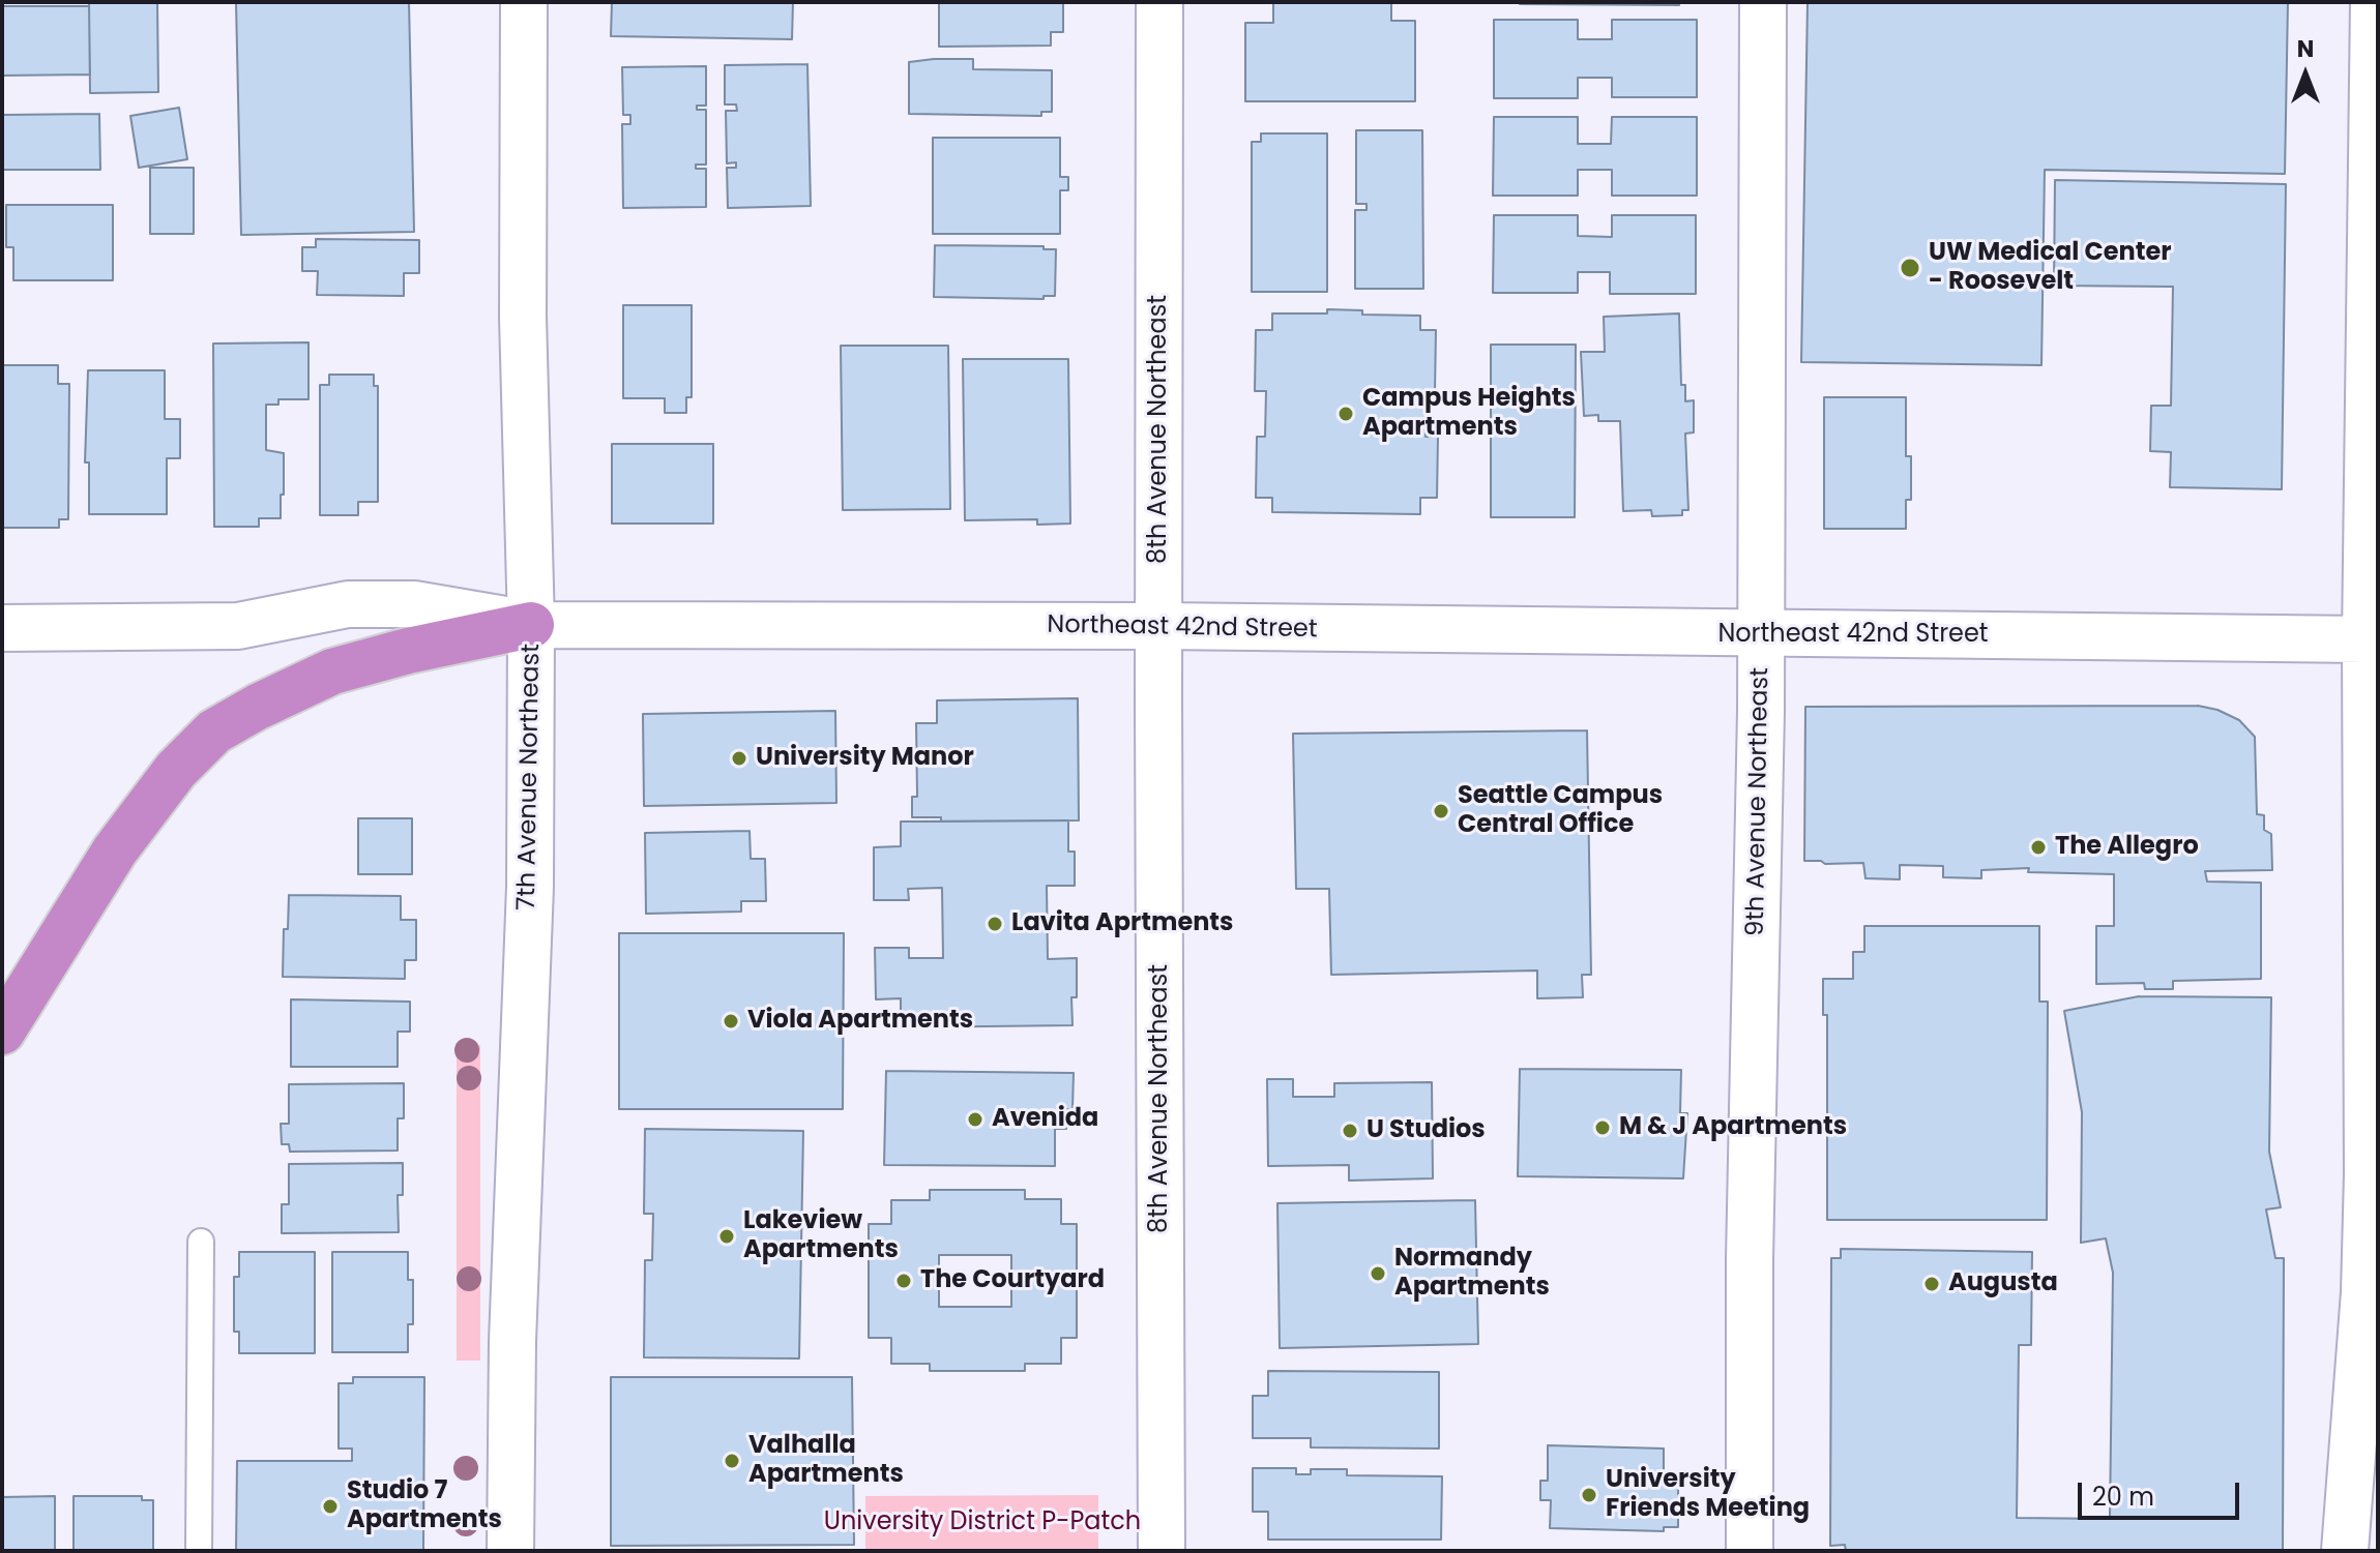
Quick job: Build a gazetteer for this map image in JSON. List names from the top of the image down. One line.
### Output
{"streets":{"street":["8th Avenue Northeast","Northeast 42nd Street","7th Avenue Northeast","9th Avenue Northeast"]},"crossings":[["8th Avenue Northeast","Northeast 42nd Street"],["Northeast 42nd Street","7th Avenue Northeast"],["Northeast 42nd Street","9th Avenue Northeast"]],"parks":["University District P-Patch"],"places":["UW Medical Center - Roosevelt","Campus Heights Apartments","University Manor","Seattle Campus Central Office","The Allegro","Lavita Aprtments","Viola Apartments","Avenida","M & J Apartments","U Studios","Lakeview Apartments","Normandy Apartments","The Courtyard","Augusta","Valhalla Apartments","University Friends Meeting","Studio 7 Apartments"],"scale_bar":"20 m","north":"top"}
